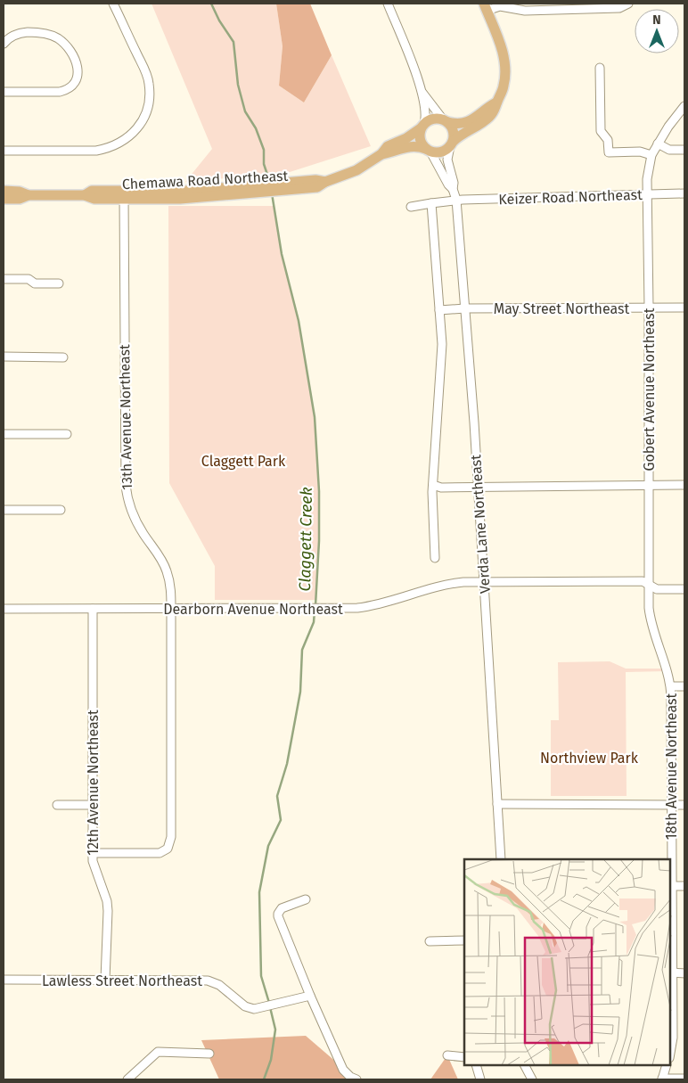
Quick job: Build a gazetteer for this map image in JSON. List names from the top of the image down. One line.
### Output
{"streets":{"main road":["Chemawa Road Northeast"],"street":["Keizer Road Northeast","May Street Northeast","Gobert Avenue Northeast","13th Avenue Northeast","Verda Lane Northeast","Dearborn Avenue Northeast","18th Avenue Northeast","12th Avenue Northeast","Lawless Street Northeast"]},"crossings":[["Chemawa Road Northeast","13th Avenue Northeast"],["Chemawa Road Northeast","Verda Lane Northeast"],["Keizer Road Northeast","Gobert Avenue Northeast"],["Keizer Road Northeast","Verda Lane Northeast"],["May Street Northeast","Gobert Avenue Northeast"],["May Street Northeast","Verda Lane Northeast"],["Gobert Avenue Northeast","Dearborn Avenue Northeast"],["Gobert Avenue Northeast","18th Avenue Northeast"],["13th Avenue Northeast","Dearborn Avenue Northeast"],["13th Avenue Northeast","12th Avenue Northeast"],["Verda Lane Northeast","Dearborn Avenue Northeast"],["Dearborn Avenue Northeast","18th Avenue Northeast"],["Dearborn Avenue Northeast","12th Avenue Northeast"],["12th Avenue Northeast","Lawless Street Northeast"]],"water":["Claggett Creek"],"parks":["Claggett Park","Northview Park"],"north":"top"}
